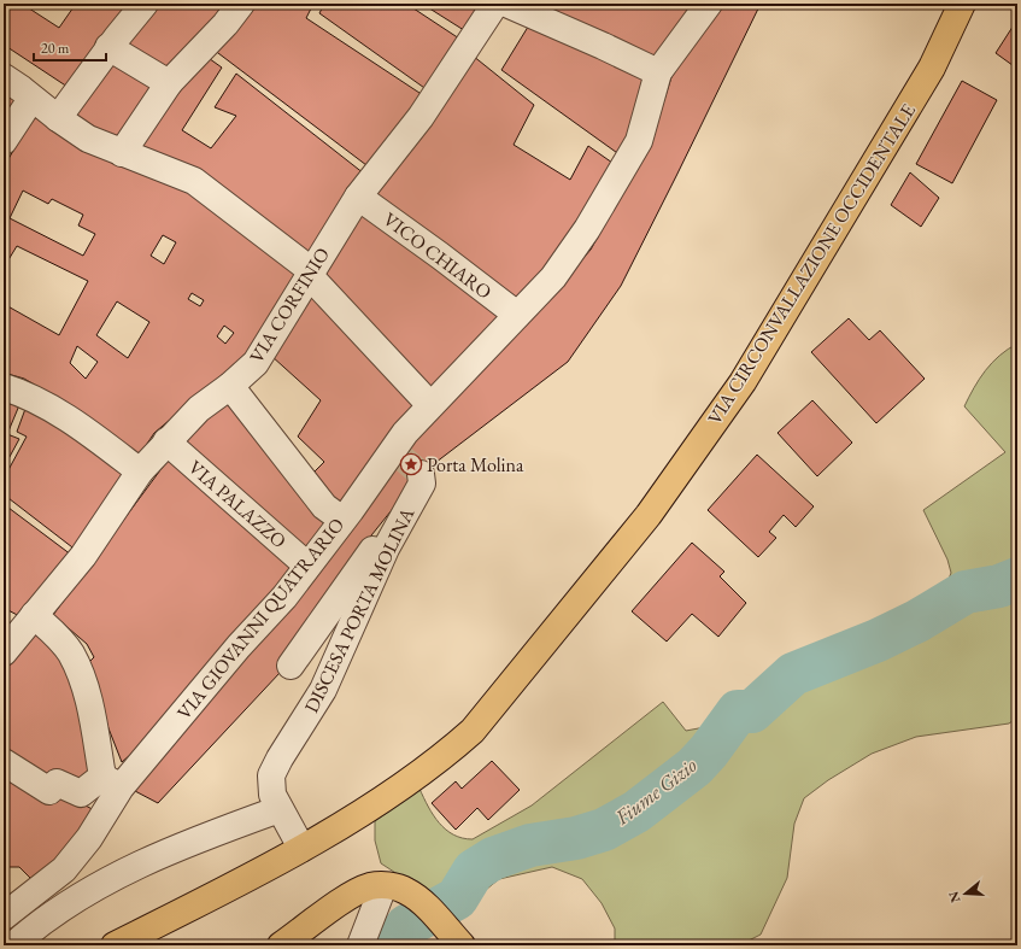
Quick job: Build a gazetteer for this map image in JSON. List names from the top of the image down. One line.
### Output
{"streets":{"main road":["VIA CIRCONVALLAZIONE OCCIDENTALE"],"street":["VICO CHIARO","VIA CORFINIO","VIA PALAZZO","DISCESA PORTA MOLINA","VIA GIOVANNI QUATRARIO"]},"crossings":[["VICO CHIARO","VIA CORFINIO"],["VICO CHIARO","VIA GIOVANNI QUATRARIO"],["VIA CIRCONVALLAZIONE OCCIDENTALE","DISCESA PORTA MOLINA"],["VIA CORFINIO","VIA PALAZZO"],["VIA PALAZZO","VIA GIOVANNI QUATRARIO"],["DISCESA PORTA MOLINA","VIA GIOVANNI QUATRARIO"]],"water":["Fiume Gizio"],"places":{"place":["Porta Molina"]},"scale_bar":"20 m","north":"left"}
